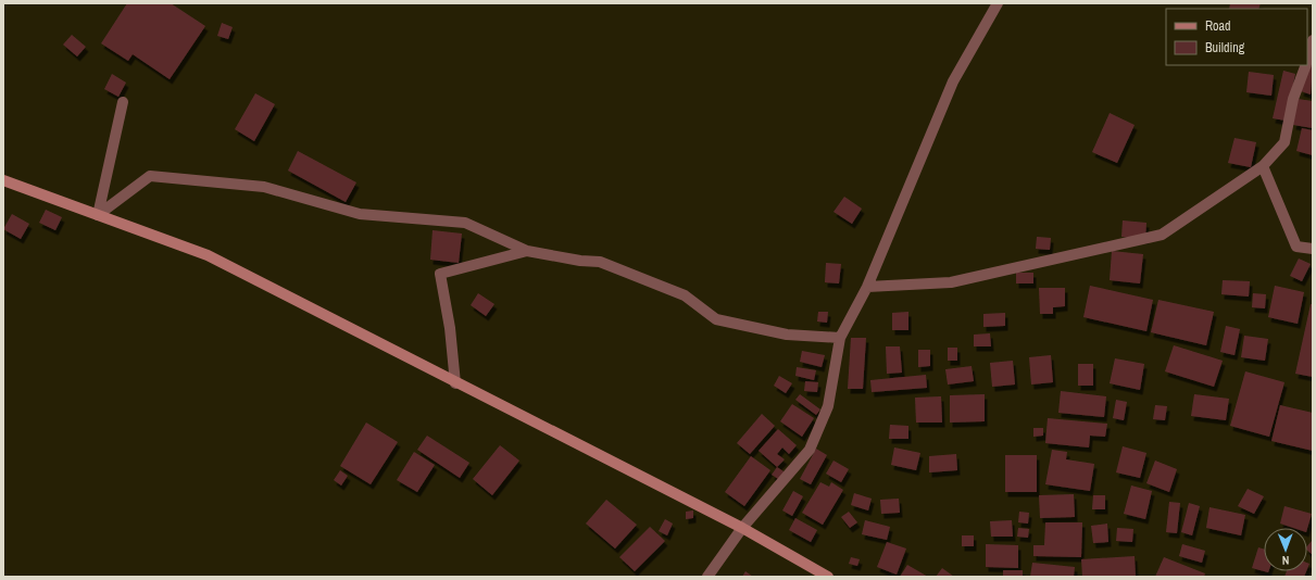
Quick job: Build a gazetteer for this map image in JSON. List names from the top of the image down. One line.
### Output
{"legend":["Road","Building"],"north":"bottom"}
